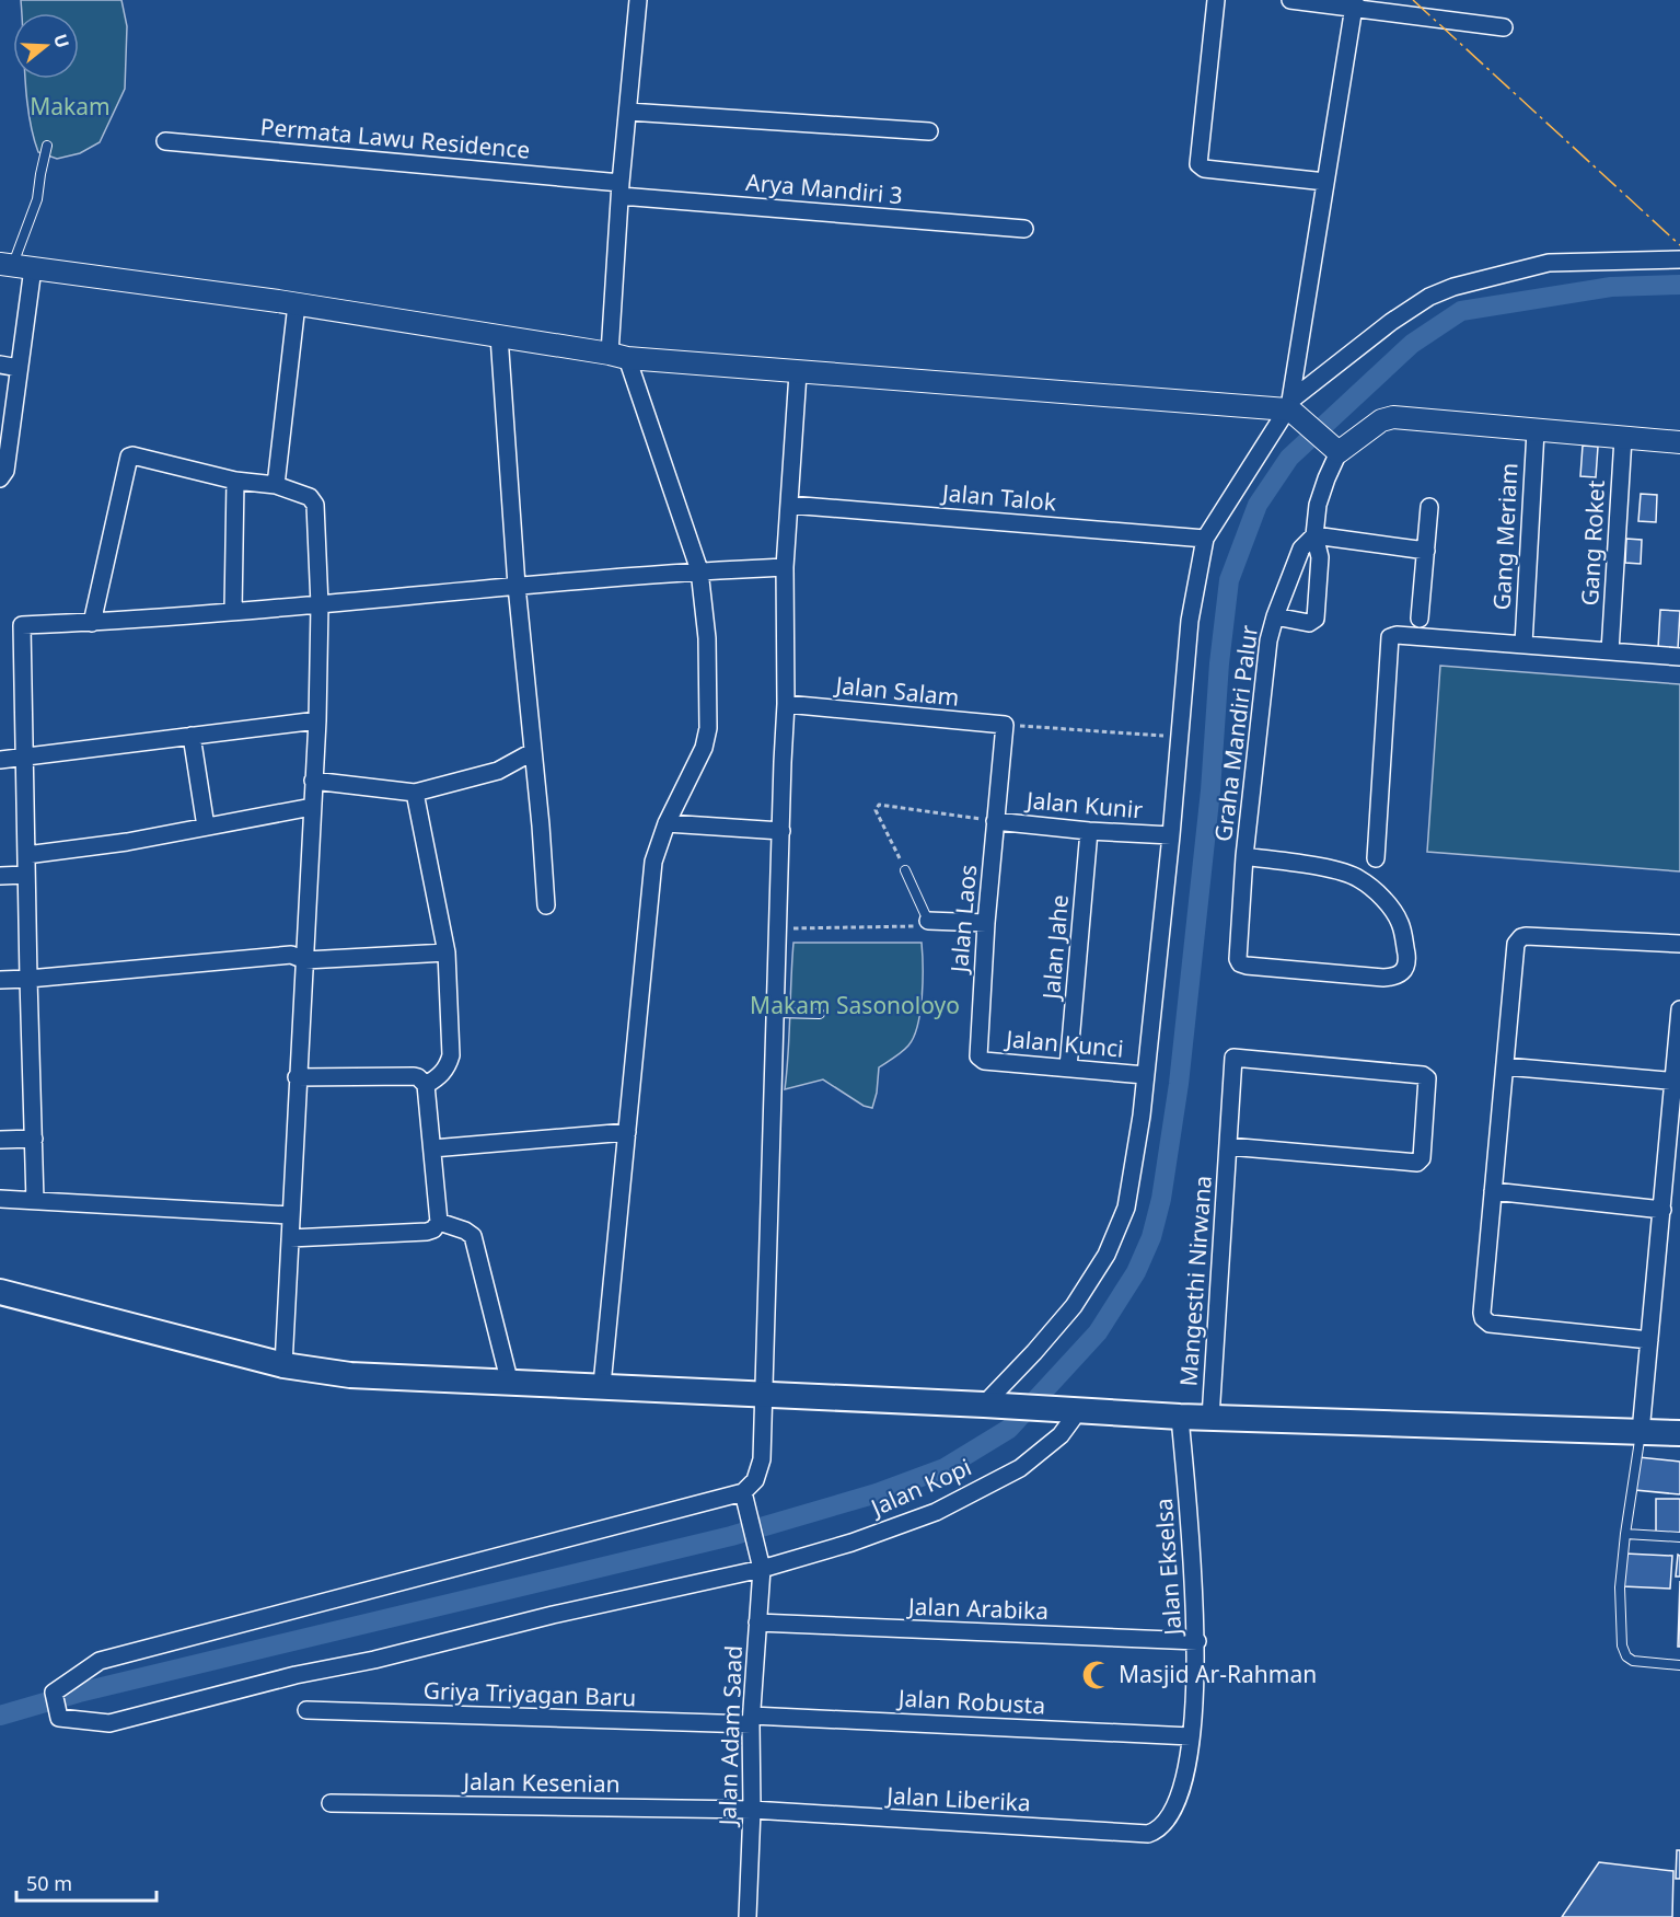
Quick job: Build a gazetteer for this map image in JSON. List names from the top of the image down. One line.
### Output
{"streets":{"street":["Permata Lawu Residence","Arya Mandiri 3","Jalan Talok","Gang Meriam","Gang Roket","Jalan Salam","Graha Mandiri Palur","Jalan Kunir","Jalan Laos","Jalan Jahe","Jalan Kunci","Mangesthi Nirwana","Jalan Kopi","Jalan Ekselsa","Jalan Arabika","Griya Triyagan Baru","Jalan Robusta","Jalan Adam Saad","Jalan Kesenian","Jalan Liberika"]},"crossings":[["Permata Lawu Residence","Arya Mandiri 3"],["Jalan Salam","Jalan Laos"],["Jalan Kunir","Jalan Laos"],["Jalan Kunir","Jalan Jahe"],["Jalan Laos","Jalan Kunci"],["Jalan Jahe","Jalan Kunci"],["Jalan Kopi","Jalan Adam Saad"],["Jalan Ekselsa","Jalan Arabika"],["Jalan Ekselsa","Jalan Robusta"],["Jalan Ekselsa","Jalan Liberika"],["Jalan Arabika","Jalan Adam Saad"],["Griya Triyagan Baru","Jalan Robusta"],["Griya Triyagan Baru","Jalan Adam Saad"],["Jalan Robusta","Jalan Adam Saad"],["Jalan Adam Saad","Jalan Kesenian"],["Jalan Adam Saad","Jalan Liberika"],["Jalan Kesenian","Jalan Liberika"]],"parks":["Makam","Makam Sasonoloyo"],"places":{"mosque":["Masjid Ar-Rahman"]},"scale_bar":"50 m","north":"right"}
